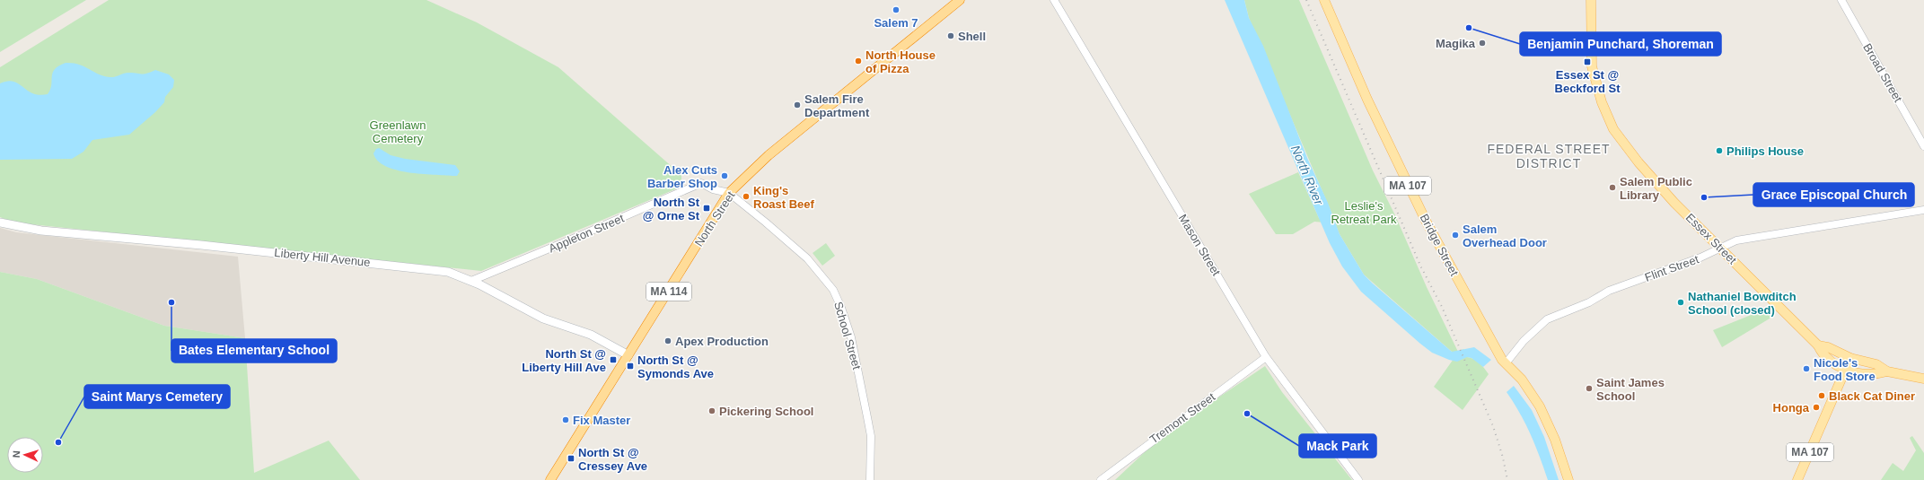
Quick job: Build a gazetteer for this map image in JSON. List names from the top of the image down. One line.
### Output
{"streets":{"highway":["North Street","MA 114"],"main road":["MA 107","Essex Street","Bridge Street","Liberty Hill Avenue"],"street":["Broad Street","Appleton Street","Mason Street","Flint Street","School Street","Tremont Street"]},"crossings":[["MA 107","Essex Street"],["North Street","Appleton Street"],["North Street","Liberty Hill Avenue"],["North Street","School Street"],["Appleton Street","Liberty Hill Avenue"],["Appleton Street","School Street"],["Essex Street","Flint Street"],["Mason Street","Tremont Street"],["Bridge Street","Flint Street"]],"districts":["FEDERAL STREET DISTRICT"],"water":["North River"],"parks":["Greenlawn Cemetery","Leslie's Retreat Park"],"places":{"other":["Salem 7","Benjamin Punchard, Shoreman","Shell","Magika","North House of Pizza","Salem Fire Department","Philips House","Alex Cuts Barber Shop","Salem Public Library","King's Roast Beef","Grace Episcopal Church","Salem Overhead Door","Bates Elementary School","Nathaniel Bowditch School (closed)","Apex Production","Nicole's Food Store","Saint James School","Black Cat Diner","Honga","Pickering School","Mack Park","Fix Master","Saint Marys Cemetery"],"transit":["Essex St @ Beckford St","North St @ Orne St","North St @ Liberty Hill Ave","North St @ Symonds Ave","North St @ Cressey Ave"]},"north":"left"}
